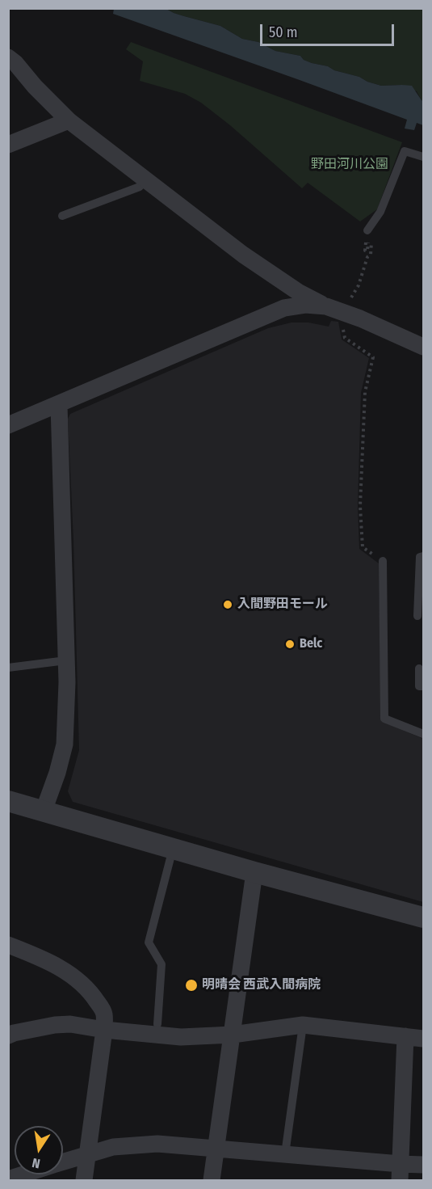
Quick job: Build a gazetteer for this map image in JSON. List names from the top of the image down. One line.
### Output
{"parks":["野田河川公園"],"places":["入間野田モール","Belc","明晴会 西武入間病院"],"scale_bar":"50 m","north":"bottom"}
